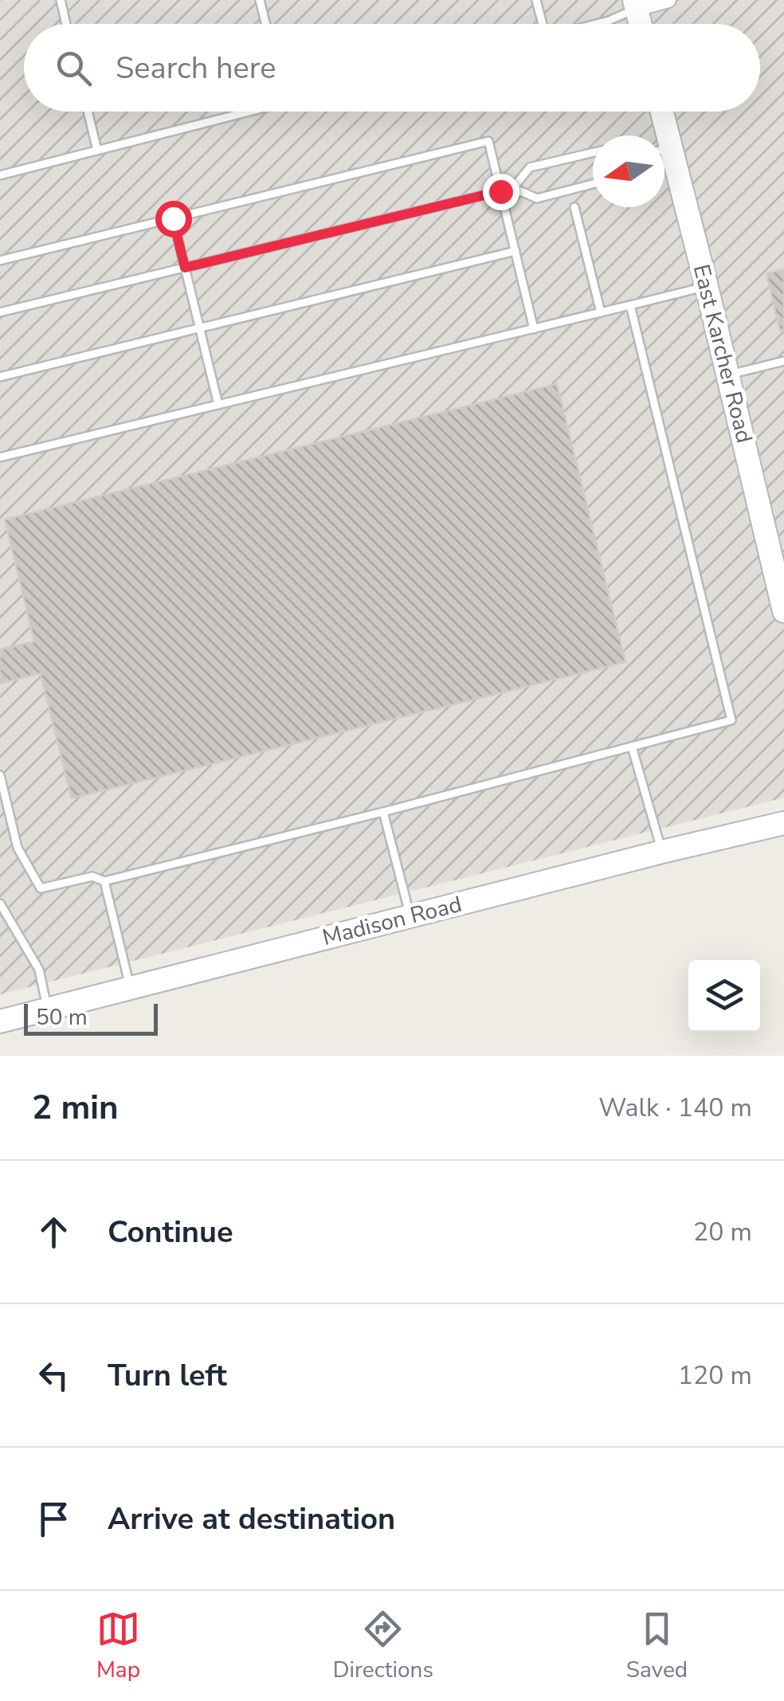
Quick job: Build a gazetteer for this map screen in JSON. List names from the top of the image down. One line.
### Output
{"streets":{"street":["East Karcher Road","Madison Road"]},"scale_bar":"50 m","north":"left","page":{"search":"Search here","scale":"50 m","heading":["2 min","Walk · 140 m"],"list":[["Continue","20 m"],["Turn left","120 m"],"Arrive at destination"],"nav":["Map","Directions","Saved"]}}
